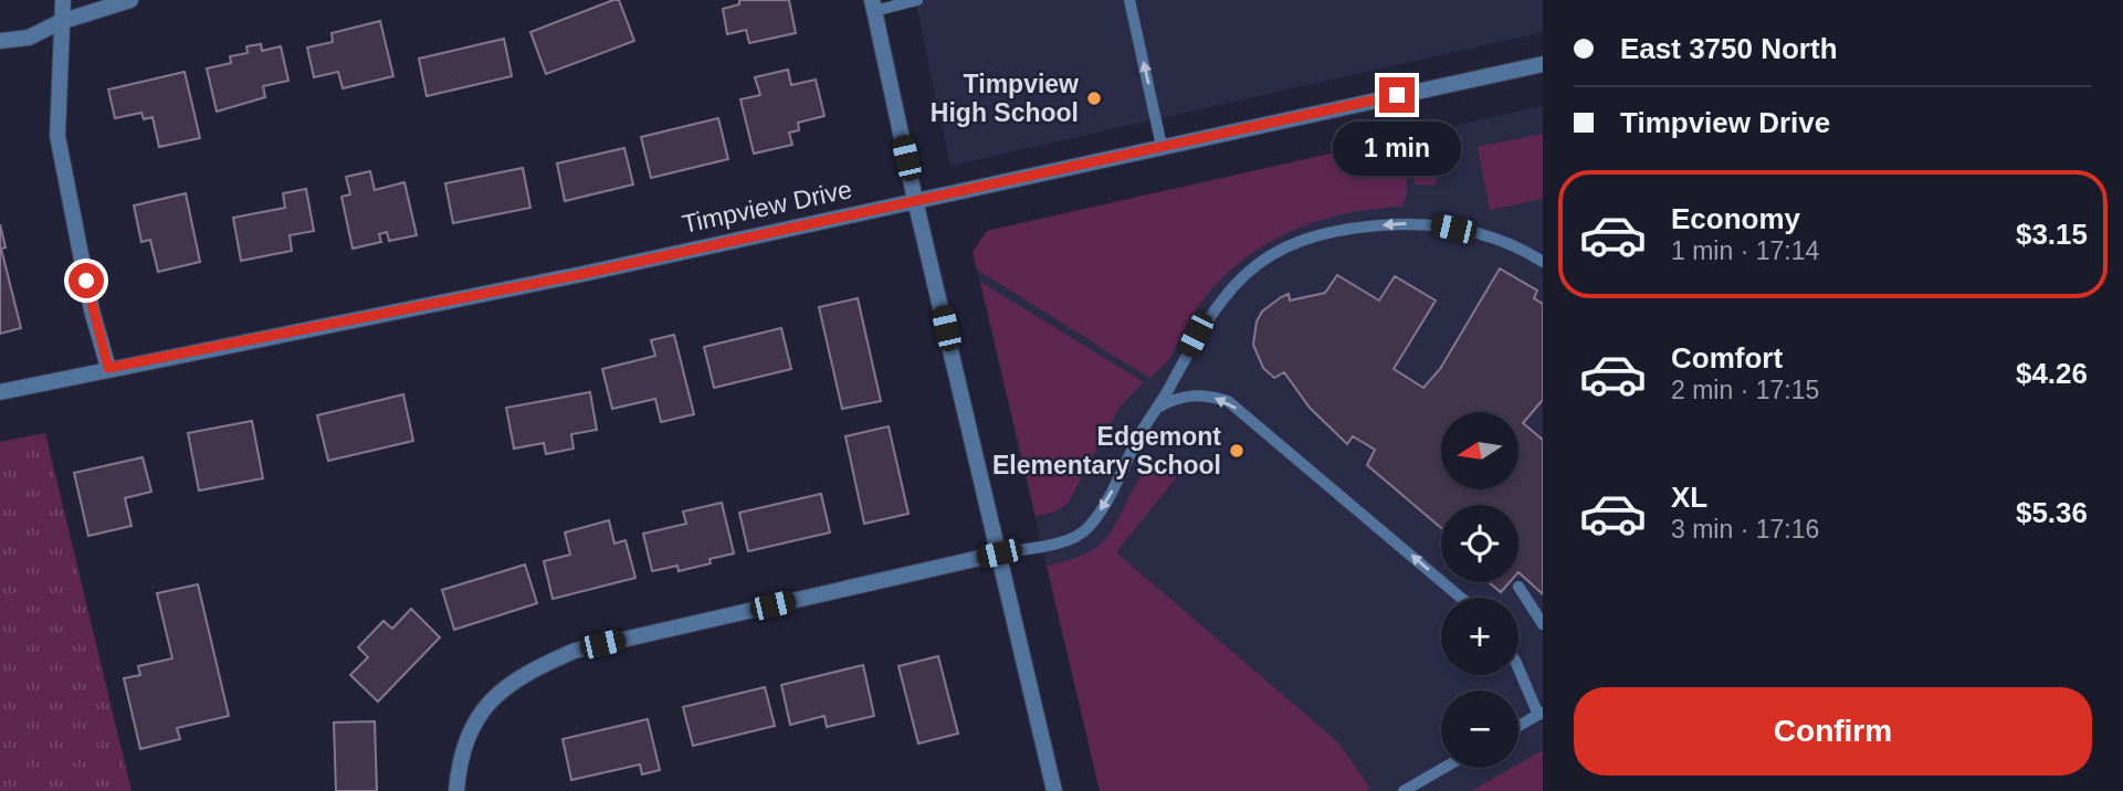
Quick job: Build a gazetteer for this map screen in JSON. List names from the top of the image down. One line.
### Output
{"streets":{"street":["Timpview Drive"]},"places":["Timpview High School","Edgemont Elementary School"],"north":"left","page":{"banner":["East 3750 North","Timpview Drive"],"bubble":"1 min","list":[{"name":"Economy","note":"1 min · 17:14","value":"$3.15"},{"name":"Comfort","note":"2 min · 17:15","value":"$4.26"},{"name":"XL","note":"3 min · 17:16","value":"$5.36"}],"map_buttons":["+","−"],"buttons":"Confirm"}}
